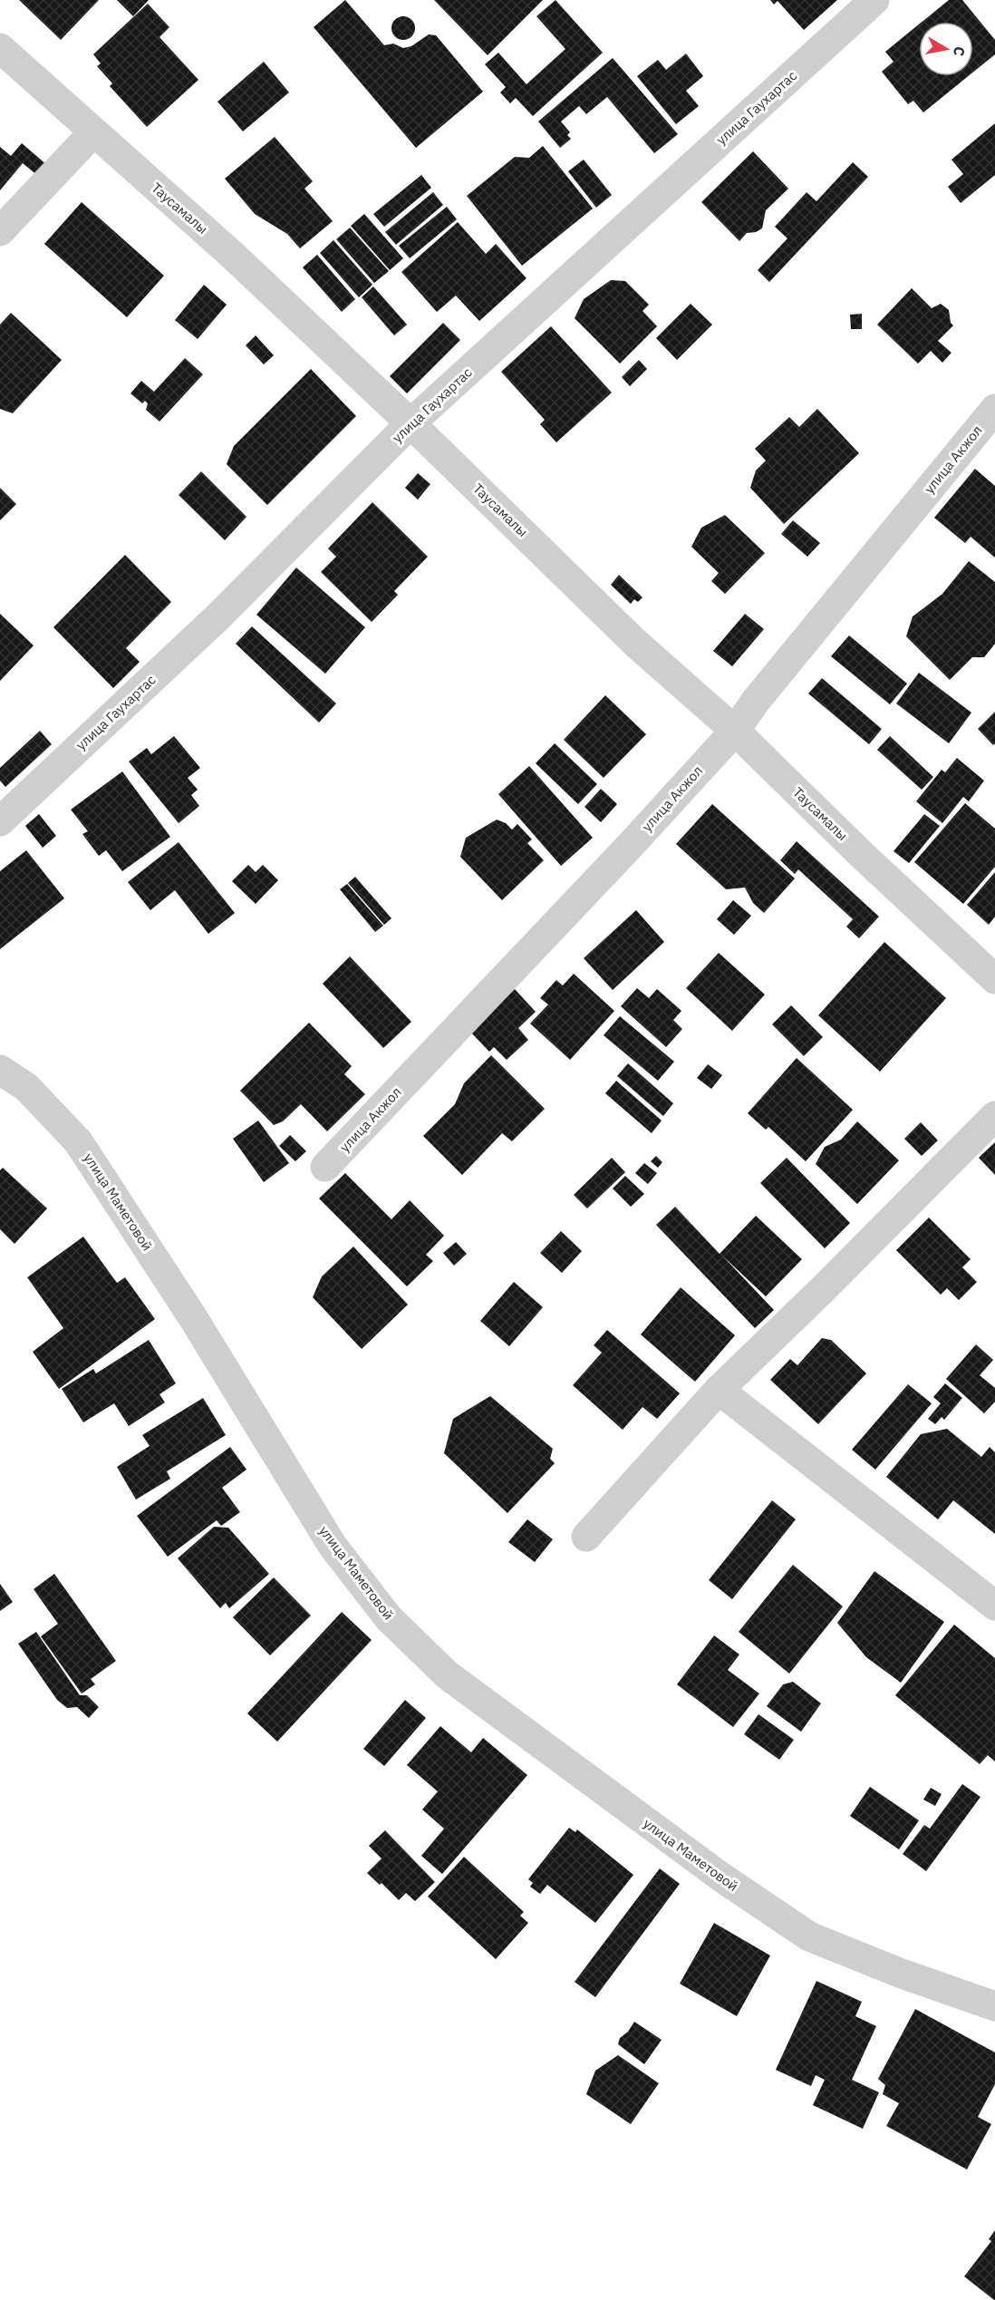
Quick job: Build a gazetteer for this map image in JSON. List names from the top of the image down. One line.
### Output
{"streets":{"street":["улица Гаухартас","Таусамалы","улица Акжол","улица Маметовой"]},"crossings":[["улица Гаухартас","Таусамалы"],["Таусамалы","улица Акжол"]],"north":"right"}
